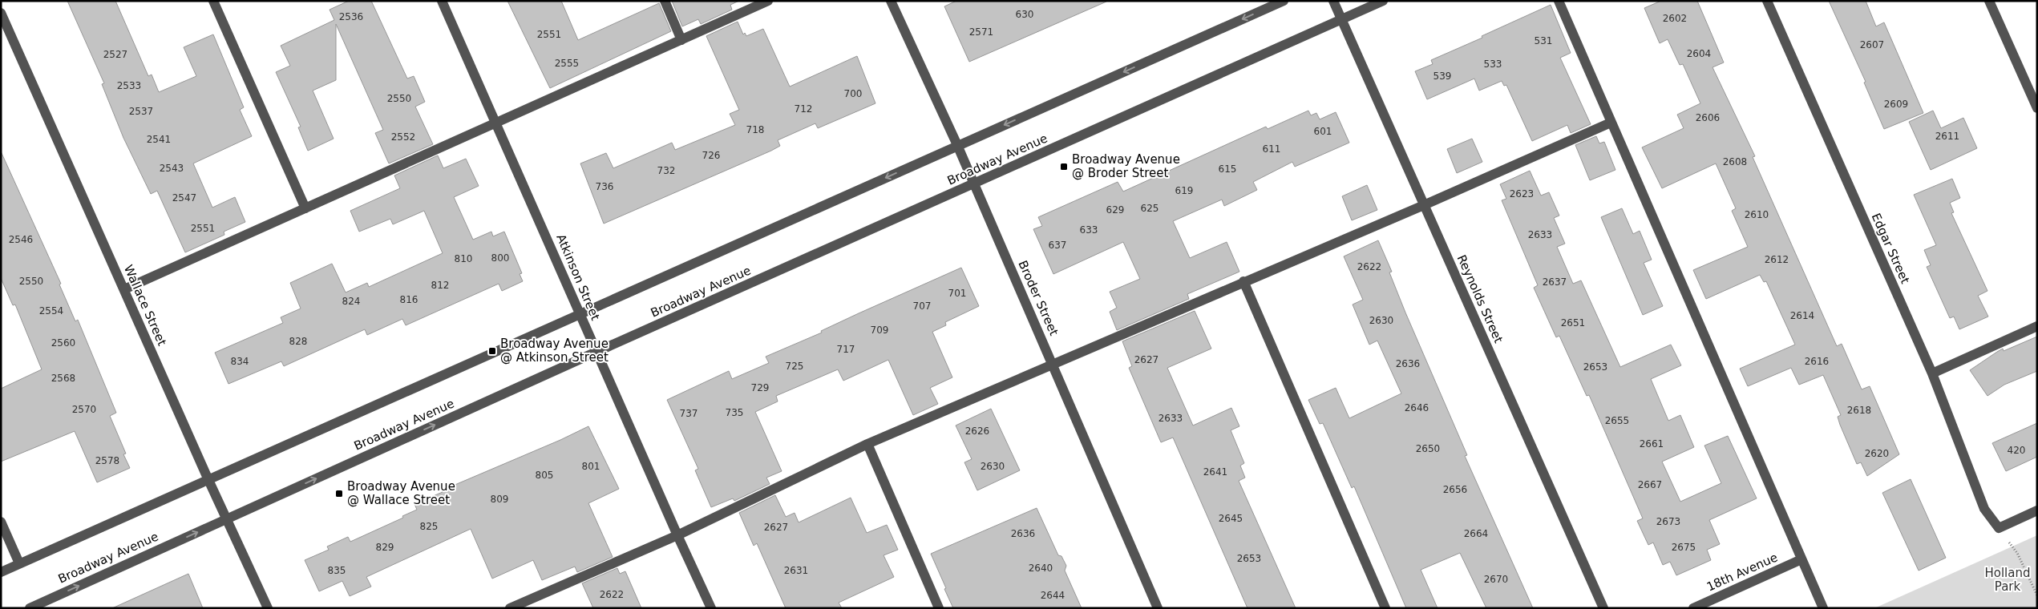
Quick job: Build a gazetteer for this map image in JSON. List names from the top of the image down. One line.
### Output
{"streets":{"street":["Broadway Avenue","Edgar Street","Atkinson Street","Broder Street","Reynolds Street","Wallace Street","18th Avenue"]},"crossings":[["Broadway Avenue","Atkinson Street"],["Broadway Avenue","Broder Street"],["Broadway Avenue","Reynolds Street"],["Broadway Avenue","Wallace Street"]],"parks":["Holland Park"],"places":{"transit":["Broadway Avenue @ Broder Street","Broadway Avenue @ Atkinson Street","Broadway Avenue @ Wallace Street"]},"house_numbers":["630","2536","2602","2571","2551","531","2607","2604","2527","2555","533","539","2533","700","2550","2609","712","2537","2606","718","601","2611","2552","2541","611","726","2608","2543","615","732","736","619","2623","2547","625","629","2610","2551","633","2633","2546","637","800","810","2612","2622","2550","2637","812","701","816","824","707","2554","2614","2630","2651","709","828","2560","717","2627","834","2616","2636","725","2653","2568","729","2646","2570","2618","735","737","2633","2655","2626","2661","2650","420","2620","2578","801","2630","2641","805","2667","2656","809","2645","2673","825","2627","2636","2664","829","2675","2653","2640","835","2631","2670","2622","2644"]}
